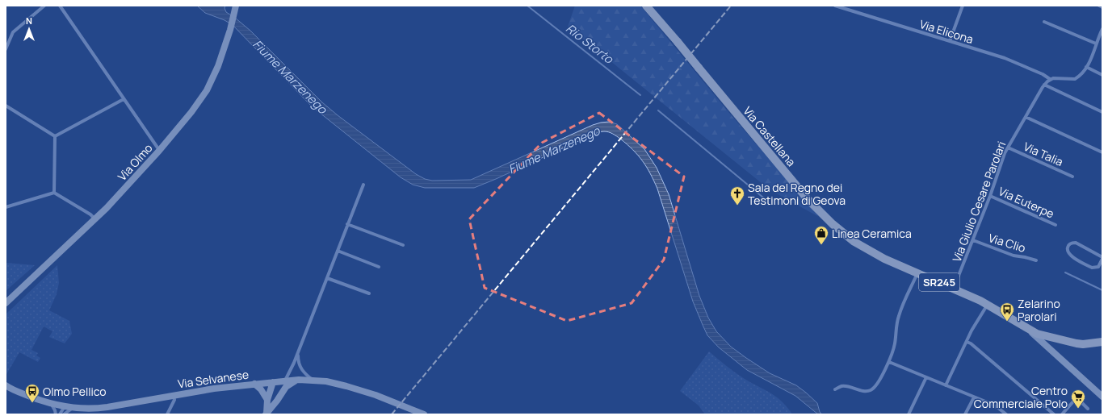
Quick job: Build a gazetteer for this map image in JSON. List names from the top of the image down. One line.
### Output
{"streets":{"main road":["Via Castellana","SR245"],"street":["Via Elicona","Via Talia","Via Olmo","Via Giulio Cesare Parolari","Via Euterpe","Via Clio","Via Selvanese"]},"crossings":[["Via Elicona","Via Giulio Cesare Parolari"],["Via Castellana","Via Giulio Cesare Parolari"],["Via Talia","Via Giulio Cesare Parolari"],["Via Giulio Cesare Parolari","Via Euterpe"],["Via Giulio Cesare Parolari","Via Clio"]],"water":["Rio Storto","Fiume Marzenego"],"places":{"church":["Sala del Regno dei Testimoni di Geova"],"shop":["Linea Ceramica"],"bus stop":["Zelarino Parolari","Olmo Pellico"],"supermarket":["Centro Commerciale Polo"]},"north":"top"}
